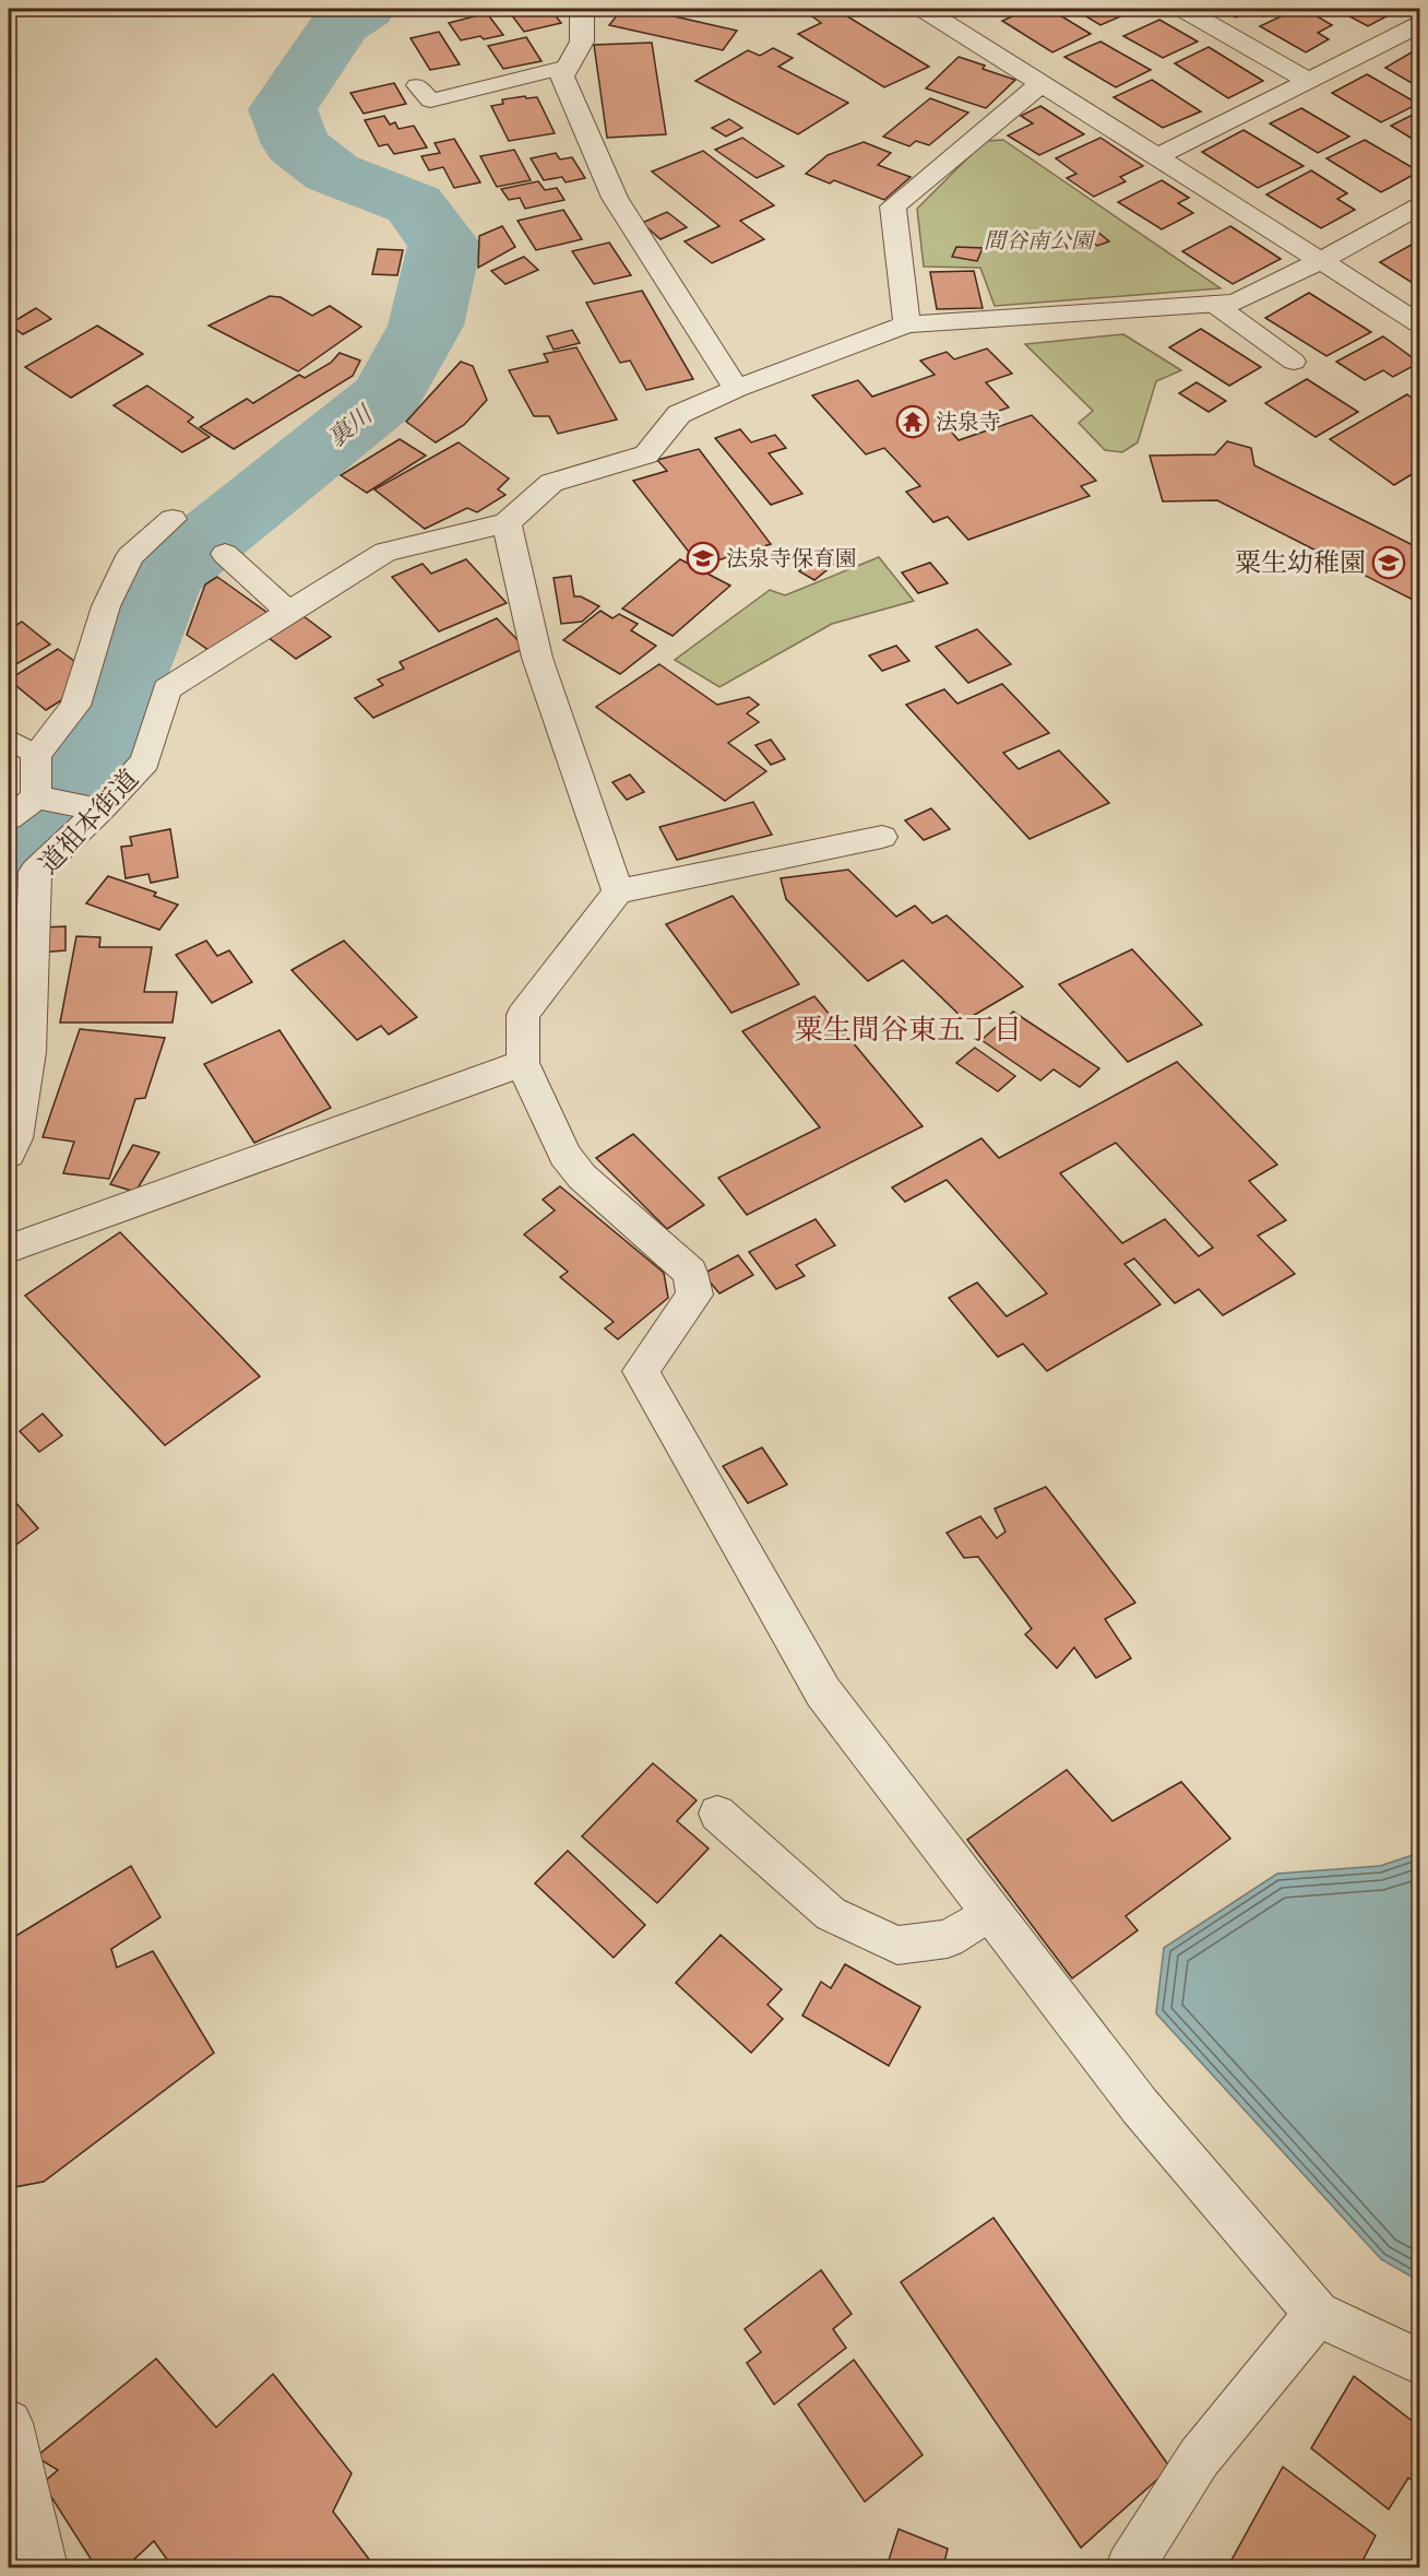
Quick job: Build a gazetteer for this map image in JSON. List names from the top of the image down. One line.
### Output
{"streets":{"street":["道祖本街道"]},"districts":["粟生間谷東五丁目"],"water":["裏川"],"parks":["間谷南公園"],"places":{"temple":["法泉寺"],"school or university":["法泉寺保育園","粟生幼稚園"]}}
